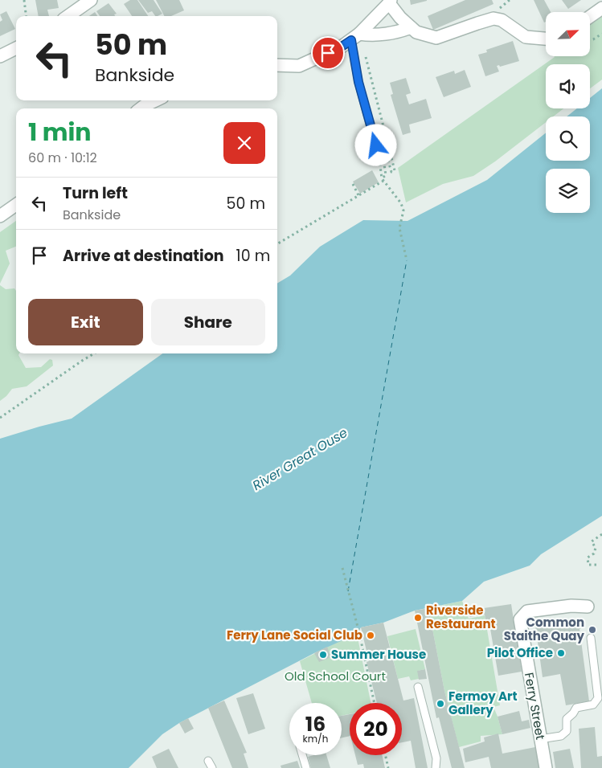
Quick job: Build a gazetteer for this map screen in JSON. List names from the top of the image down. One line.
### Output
{"streets":{"street":["Ferry Street"]},"water":["River Great Ouse"],"parks":["Old School Court"],"places":["Riverside Restaurant","Common Staithe Quay","Ferry Lane Social Club","Pilot Office","Summer House","Fermoy Art Gallery"],"north":"top right","page":{"turn":["50 m","Bankside"],"heading":["1 min","60 m · 10:12"],"list":[{"name":"Turn left","note":"Bankside","value":"50 m"},{"name":"Arrive at destination","value":"10 m"}],"buttons":["Exit","Share"],"speed":"16 km/h","limit":"20"}}
